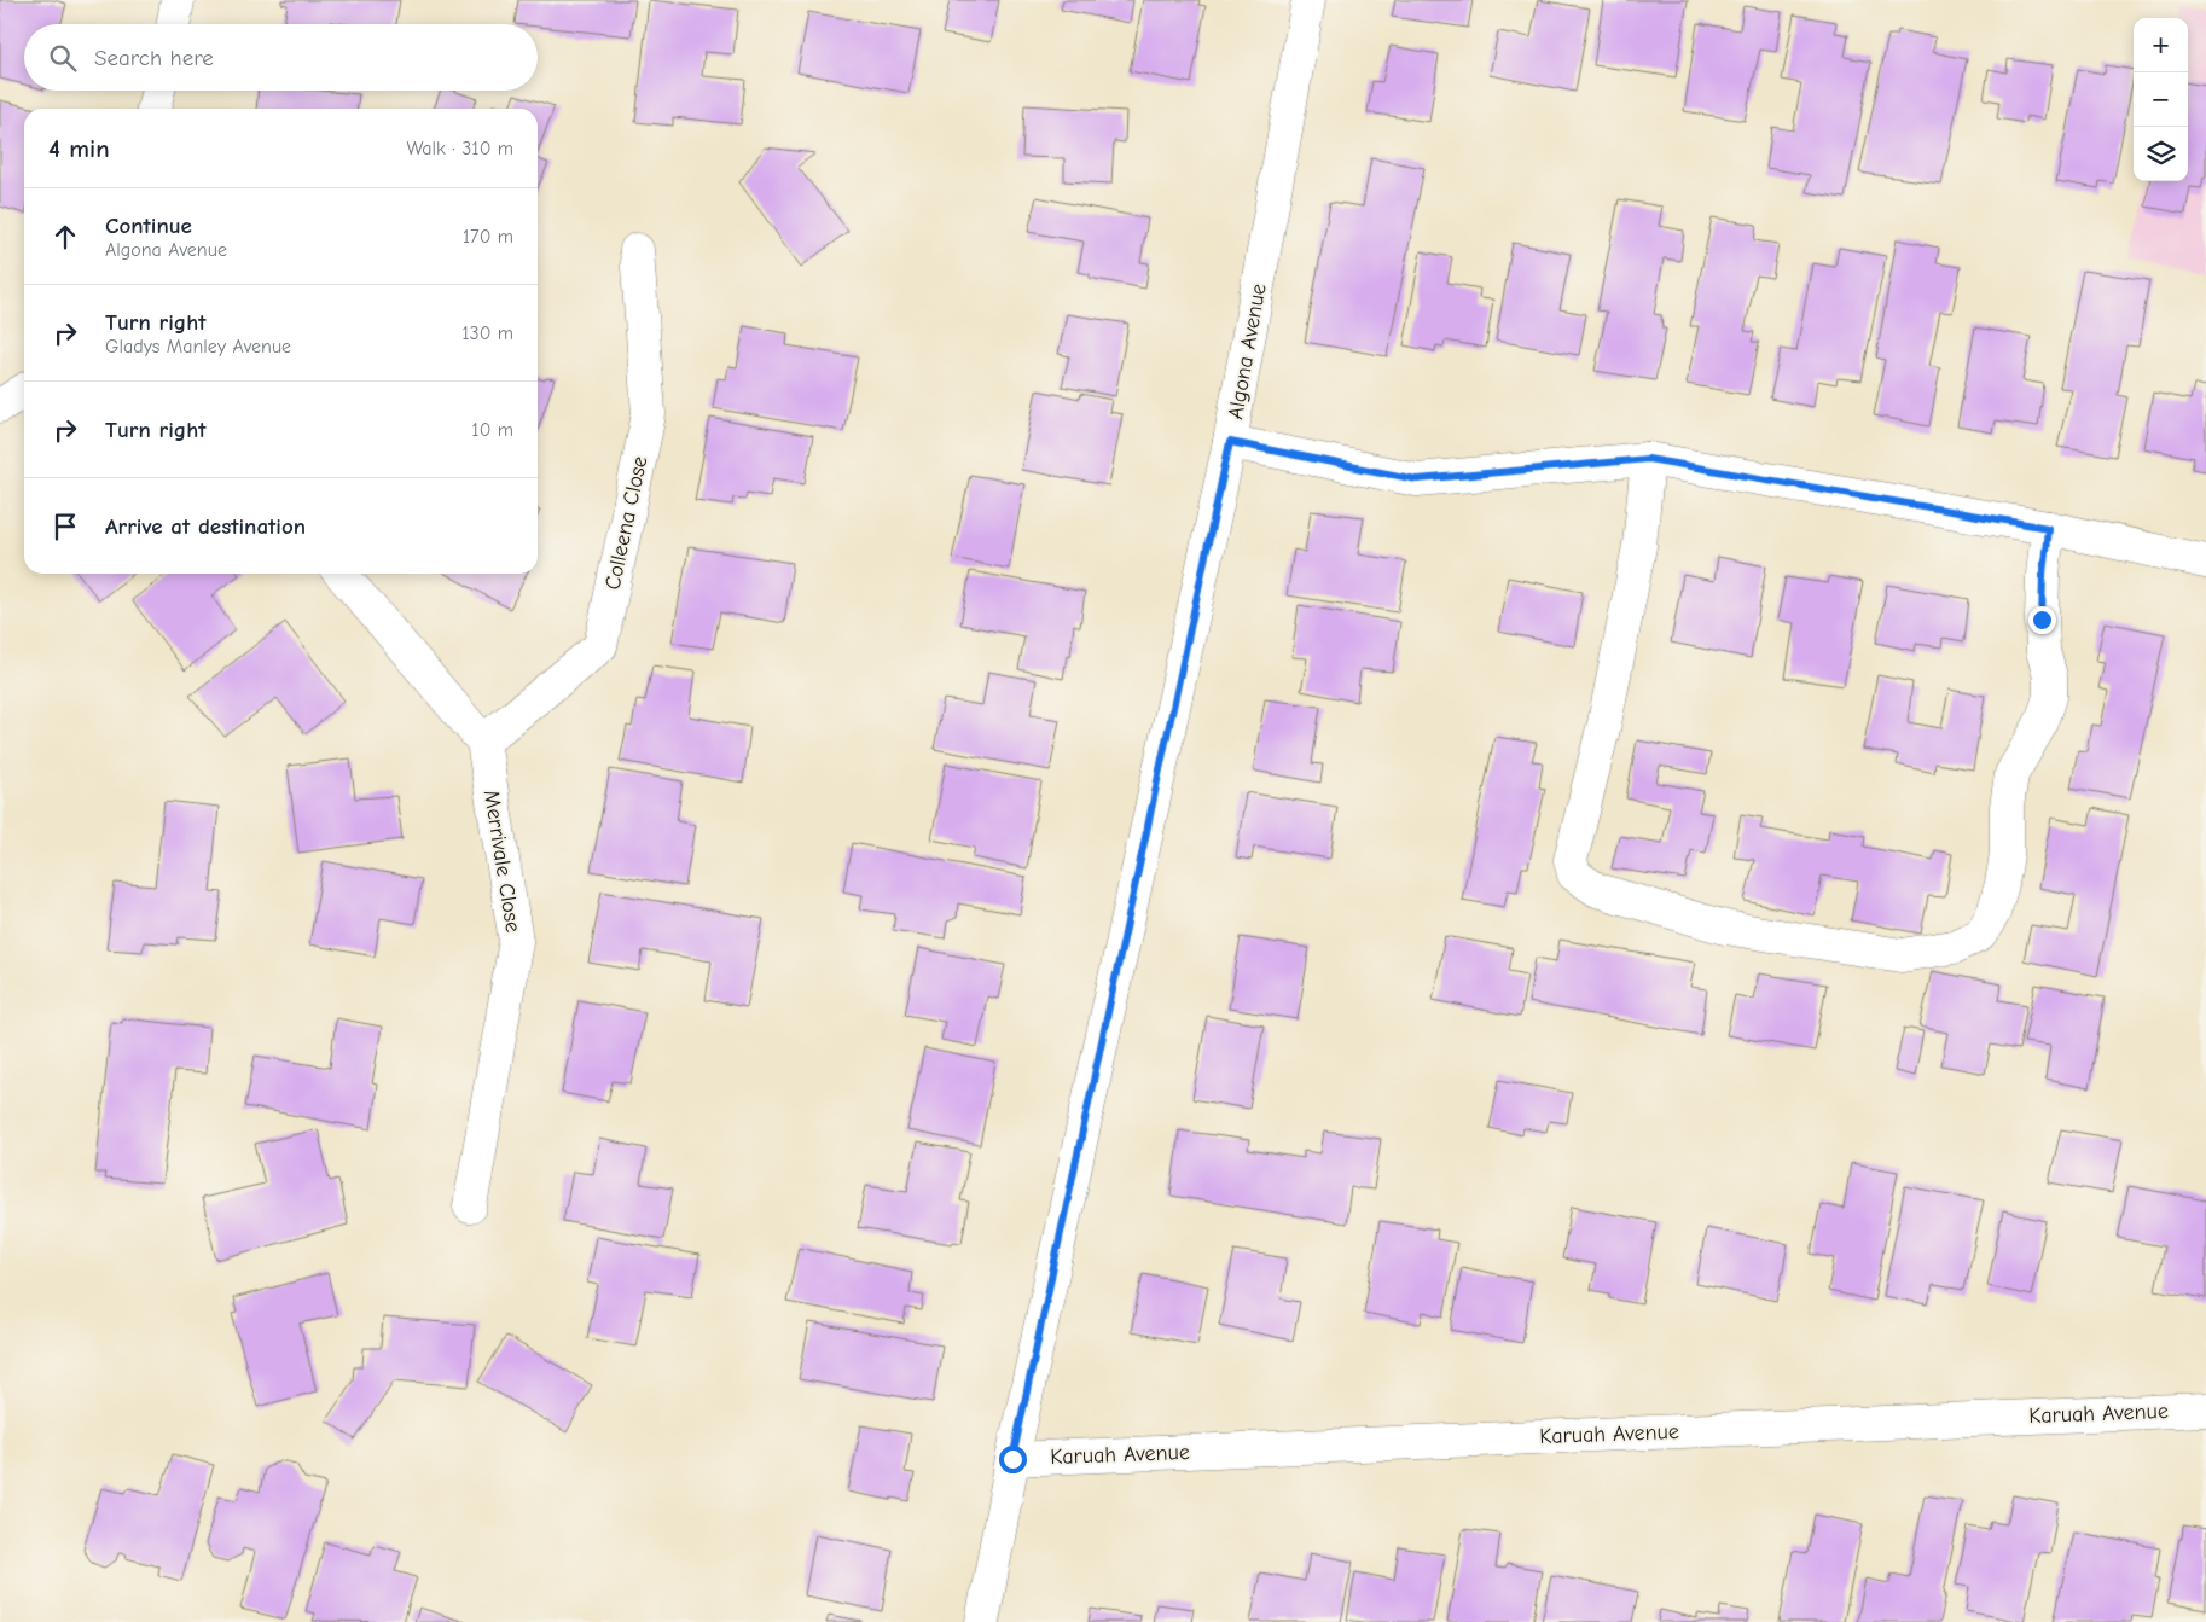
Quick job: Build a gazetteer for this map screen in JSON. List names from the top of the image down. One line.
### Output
{"streets":{"street":["Algona Avenue","Colleena Close","Merrivale Close","Karuah Avenue"]},"crossings":[["Algona Avenue","Karuah Avenue"],["Colleena Close","Merrivale Close"]],"page":{"map_buttons":["+","−"],"search":"Search here","heading":["4 min","Walk · 310 m"],"list":[["Continue","Algona Avenue","170 m"],["Turn right","Gladys Manley Avenue","130 m"],["Turn right","10 m"],"Arrive at destination"]}}
